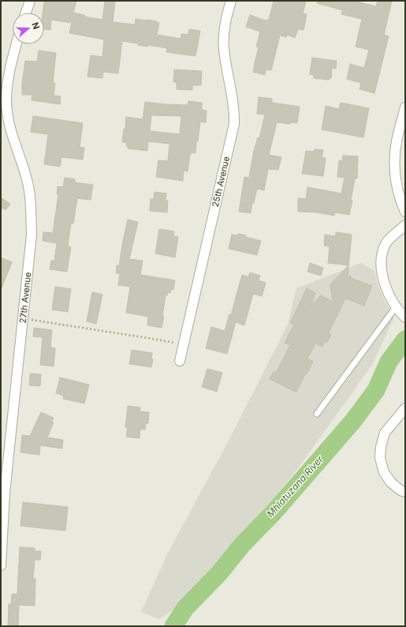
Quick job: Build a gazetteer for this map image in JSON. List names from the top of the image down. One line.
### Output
{"streets":{"street":["25th Avenue","27th Avenue"]},"water":["Mhlatuzana River"],"north":"right"}
